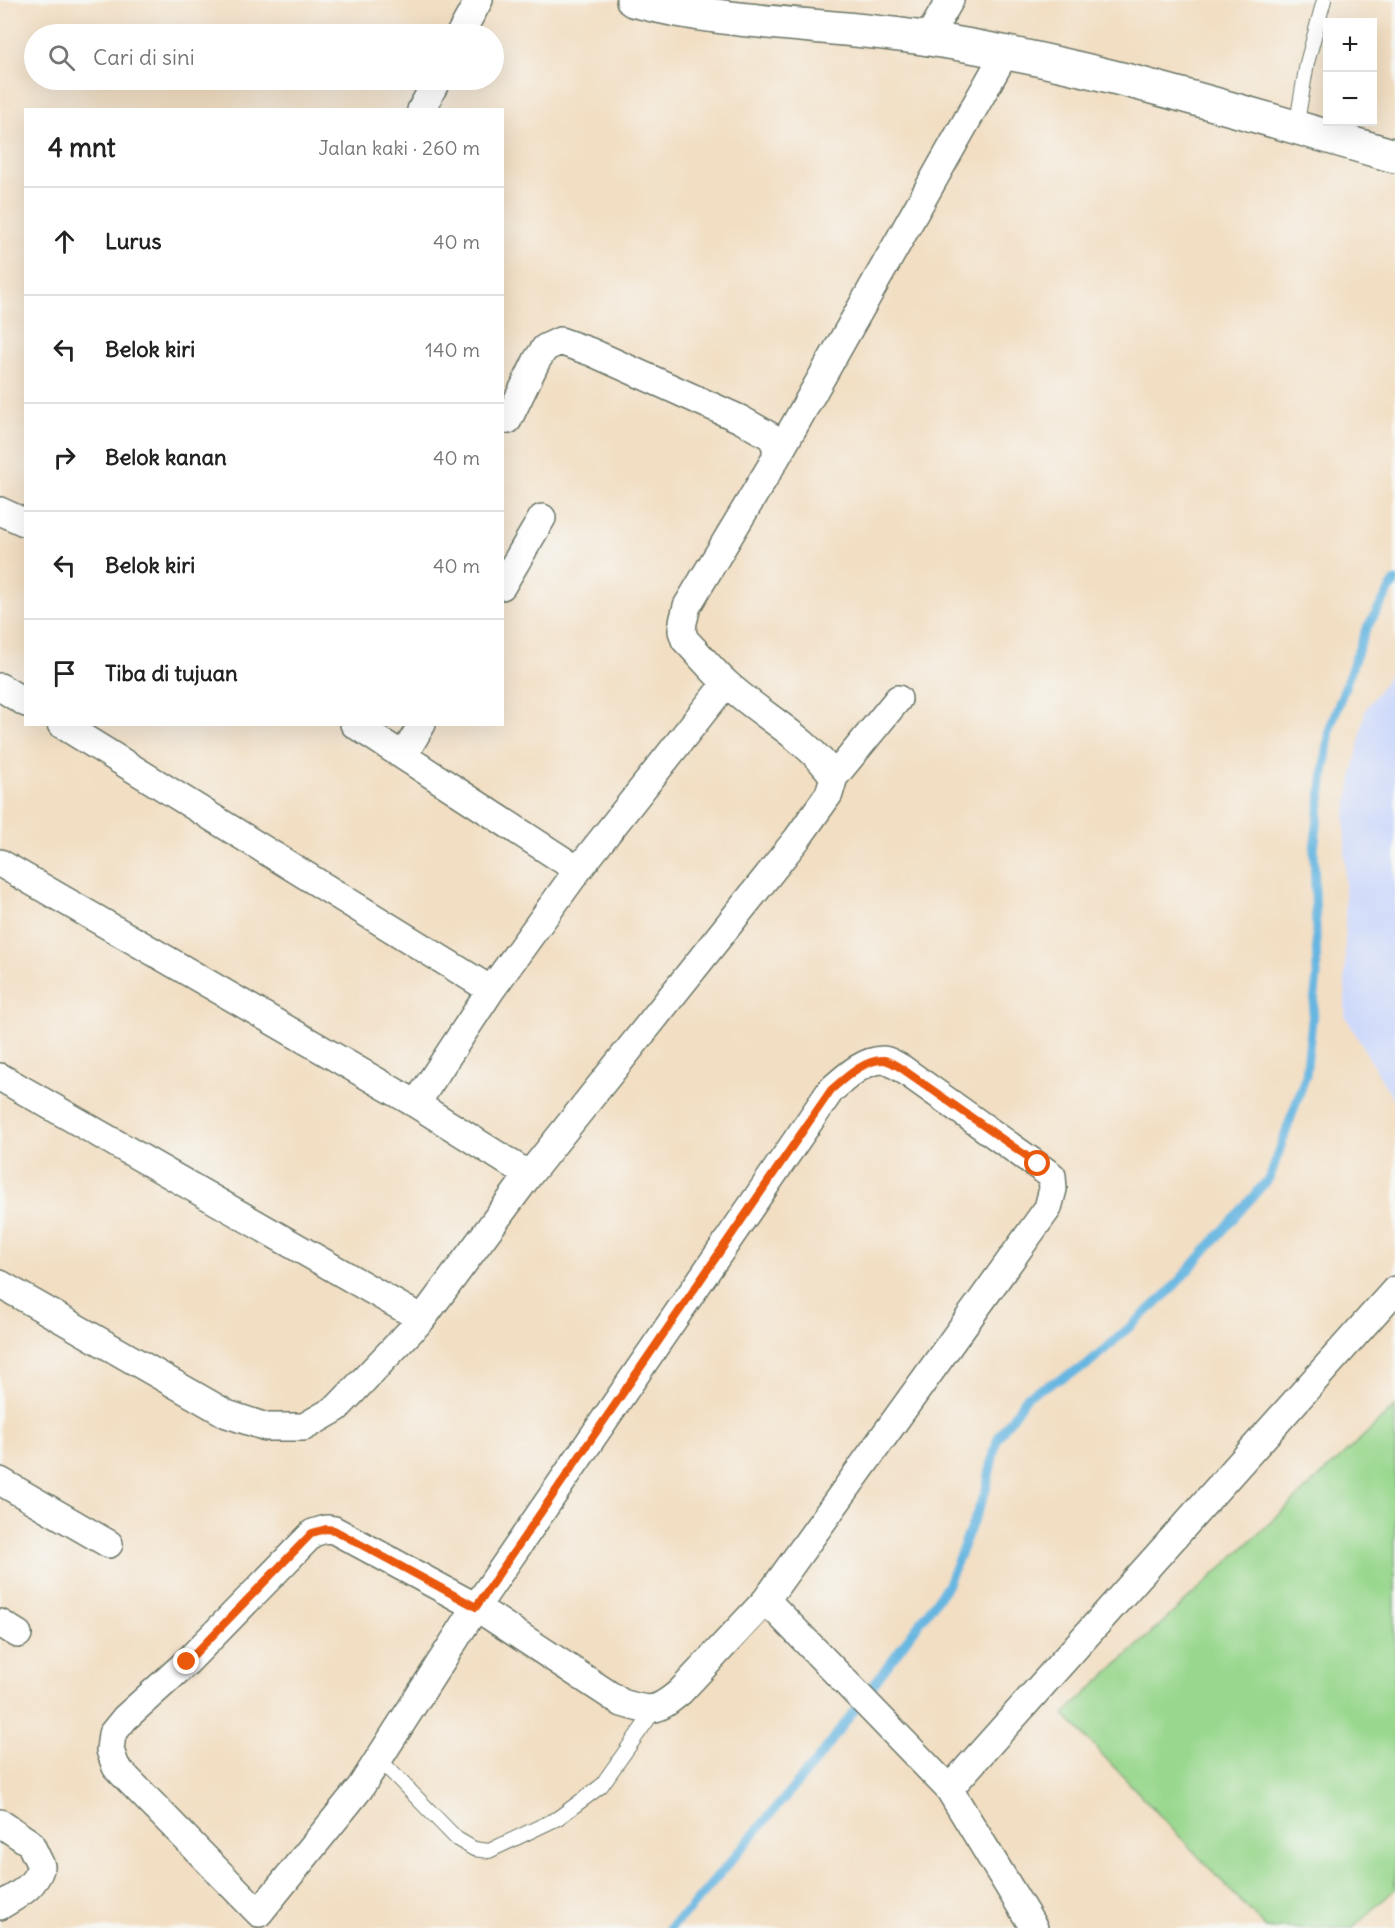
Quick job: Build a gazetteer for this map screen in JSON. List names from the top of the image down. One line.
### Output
{"page":{"map_buttons":["+","−"],"search":"Cari di sini","heading":["4 mnt","Jalan kaki · 260 m"],"list":[["Lurus","40 m"],["Belok kiri","140 m"],["Belok kanan","40 m"],["Belok kiri","40 m"],"Tiba di tujuan"]}}
